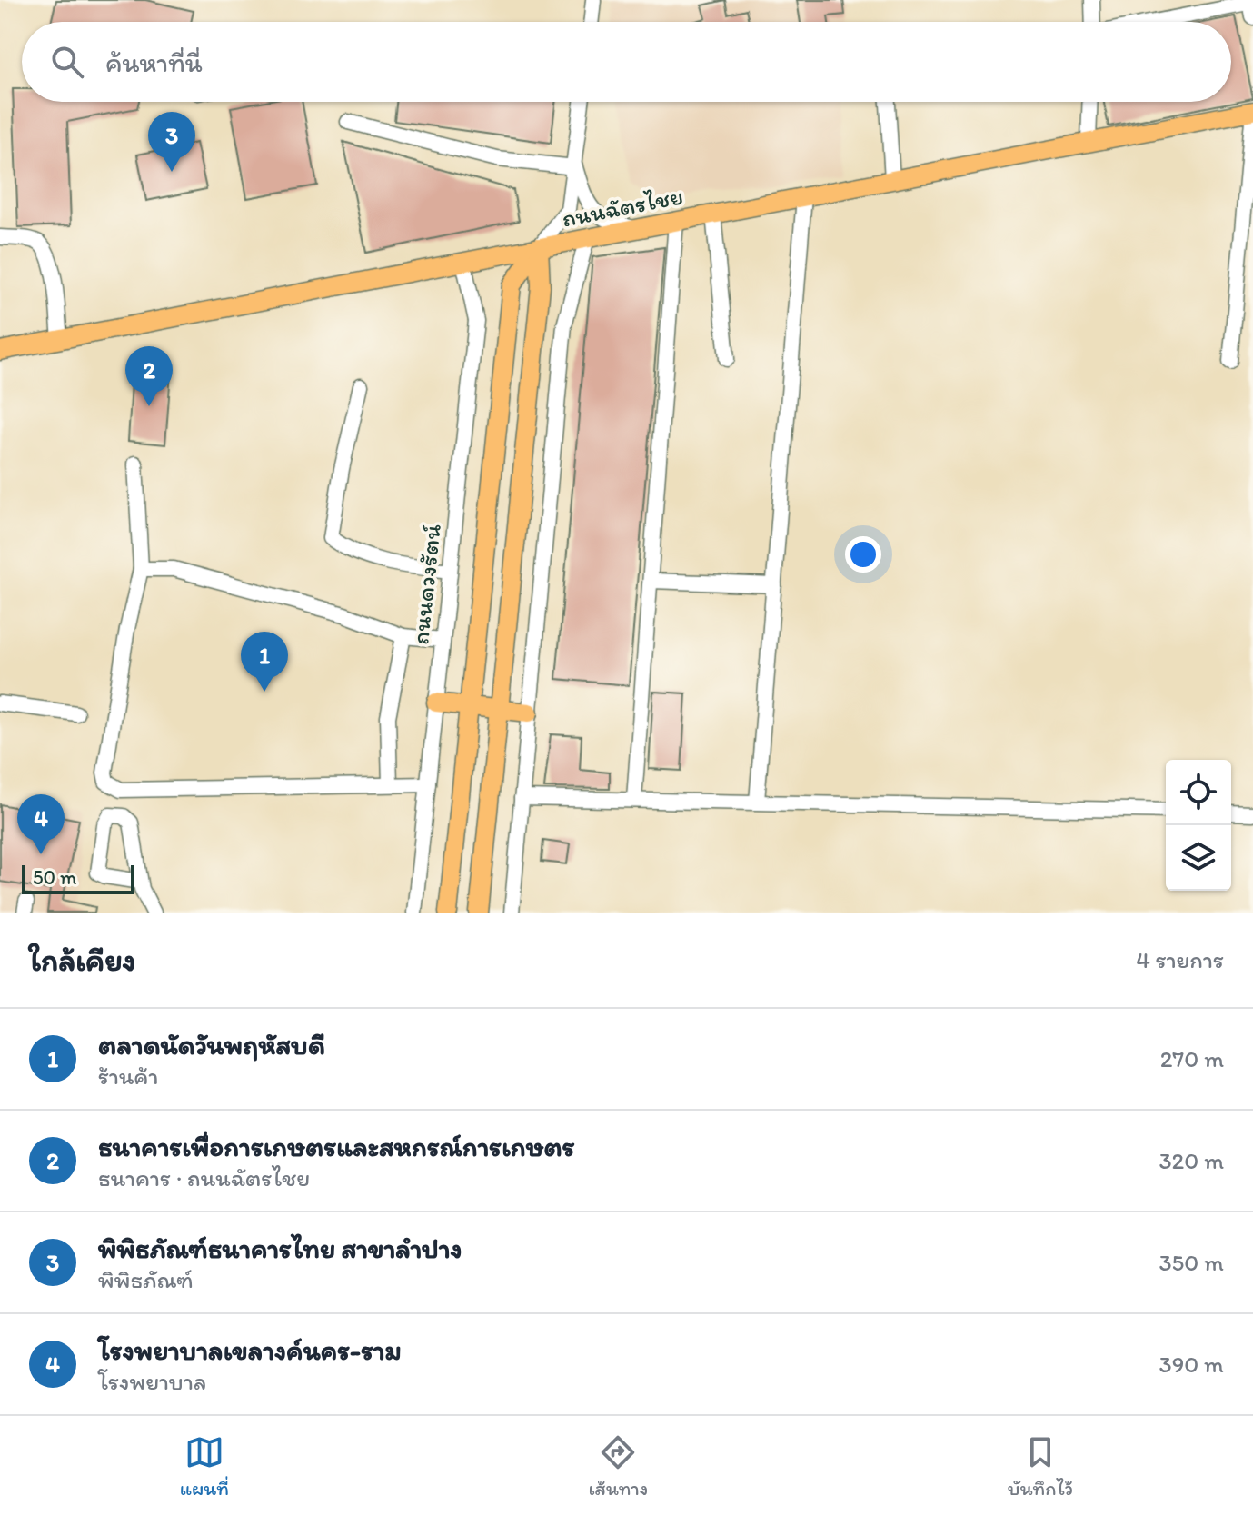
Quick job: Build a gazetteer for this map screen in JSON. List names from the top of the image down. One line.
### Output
{"streets":{"main road":["ถนนฉัตรไชย"],"street":["ถนนดวงรัตน์"]},"crossings":[["ถนนฉัตรไชย","ถนนดวงรัตน์"]],"scale_bar":"50 m","page":{"search":"ค้นหาที่นี่","pins":["3","2","1","4"],"scale":"50 m","heading":["ใกล้เคียง","4 รายการ"],"list":[{"mark":"1","name":"ตลาดนัดวันพฤหัสบดี","note":"ร้านค้า","value":"270 m"},{"mark":"2","name":"ธนาคารเพื่อการเกษตรและสหกรณ์การเกษตร","note":"ธนาคาร · ถนนฉัตรไชย","value":"320 m"},{"mark":"3","name":"พิพิธภัณฑ์ธนาคารไทย สาขาลำปาง","note":"พิพิธภัณฑ์","value":"350 m"},{"mark":"4","name":"โรงพยาบาลเขลางค์นคร-ราม","note":"โรงพยาบาล","value":"390 m"}],"nav":["แผนที่","เส้นทาง","บันทึกไว้"]}}
